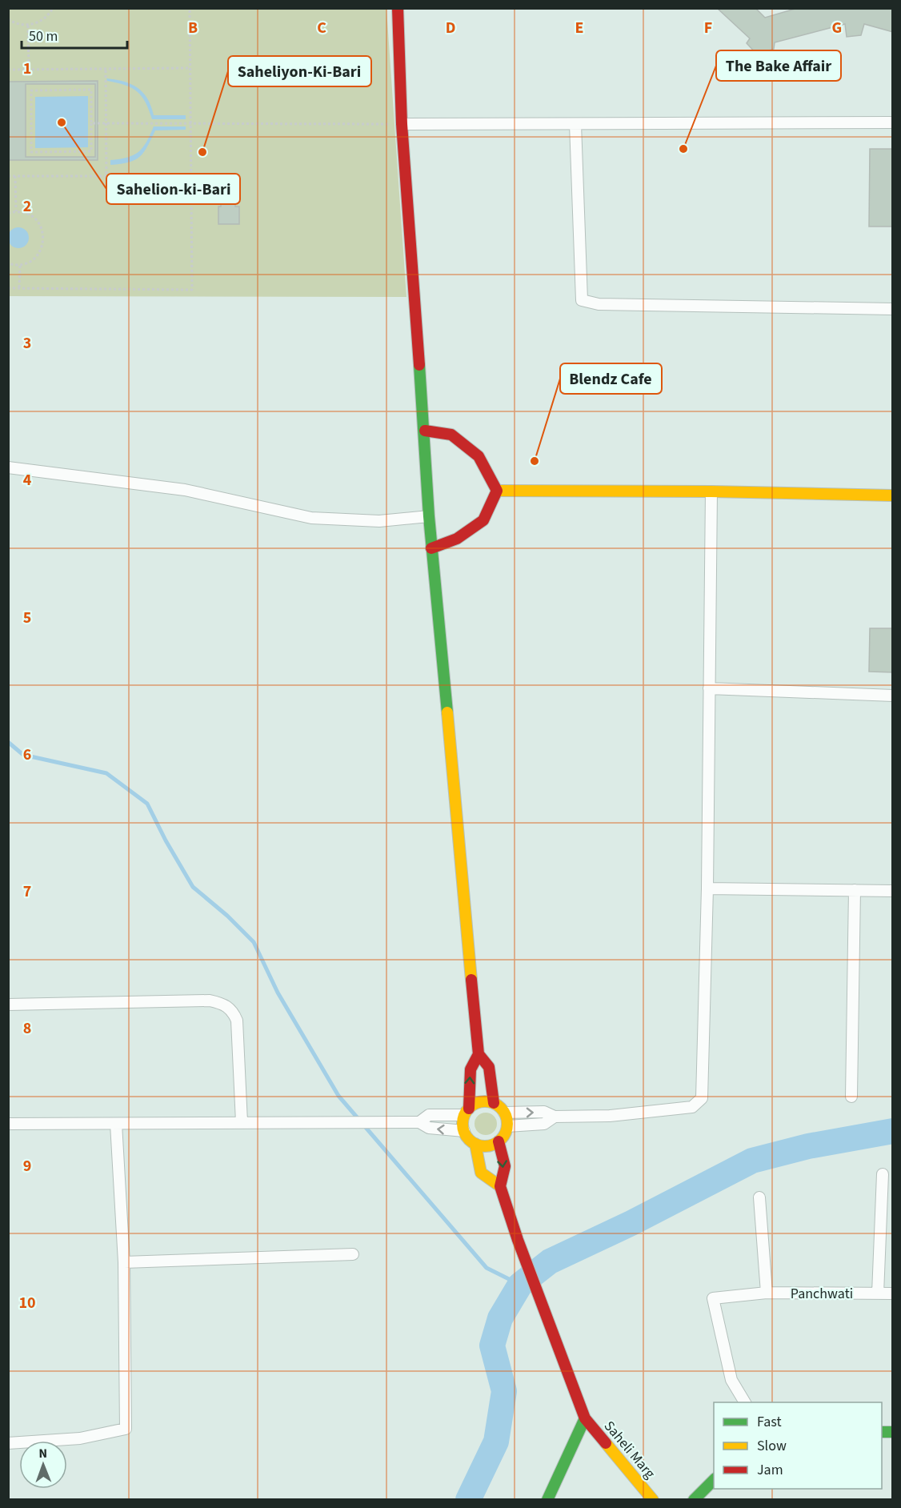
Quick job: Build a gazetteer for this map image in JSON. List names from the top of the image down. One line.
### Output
{"streets":{"main road":["Saheli Marg"],"street":["Panchwati"]},"places":["Sahelion-ki-Bari","The Bake Affair","Saheliyon-Ki-Bari","Blendz Cafe"],"legend":["Fast","Slow","Jam"],"scale_bar":"50 m","north":"top","grid":{"columns":["B","C","D","E","F","G"],"rows":["1","2","3","4","5","6","7","8","9","10"]}}
